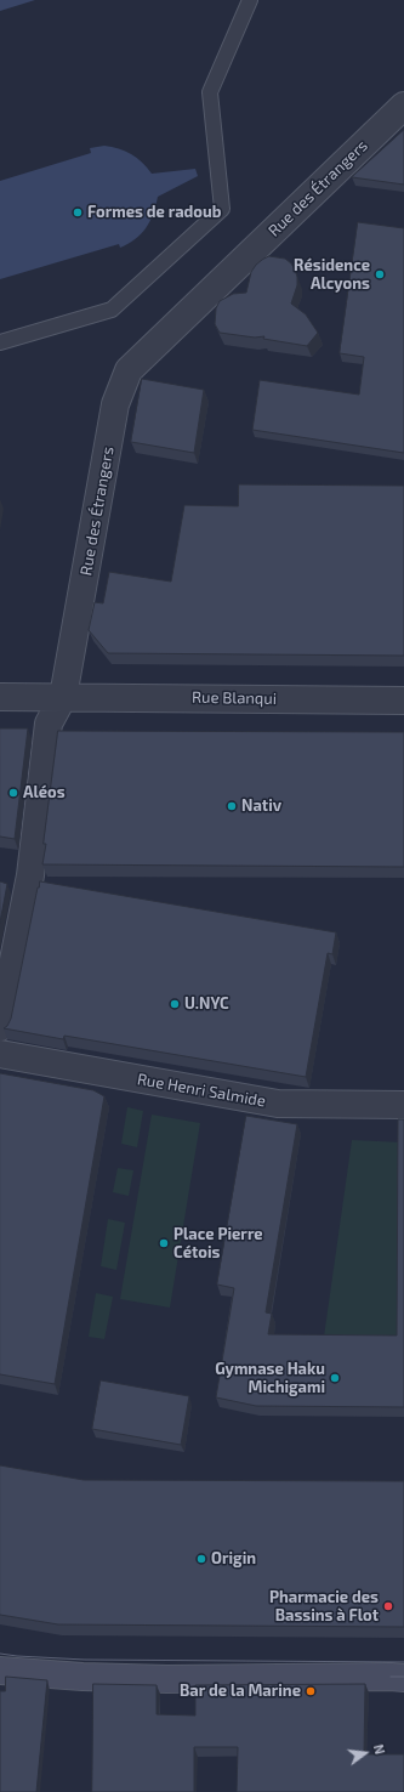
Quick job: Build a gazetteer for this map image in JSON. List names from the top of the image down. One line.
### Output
{"streets":{"street":["Rue des Étrangers","Rue Blanqui","Rue Henri Salmide"]},"crossings":[["Rue des Étrangers","Rue Blanqui"]],"places":["Formes de radoub","Résidence Alcyons","Aléos","Nativ","U.NYC","Place Pierre Cétois","Gymnase Haku Michigami","Origin","Pharmacie des Bassins à Flot","Bar de la Marine"],"north":"right"}
